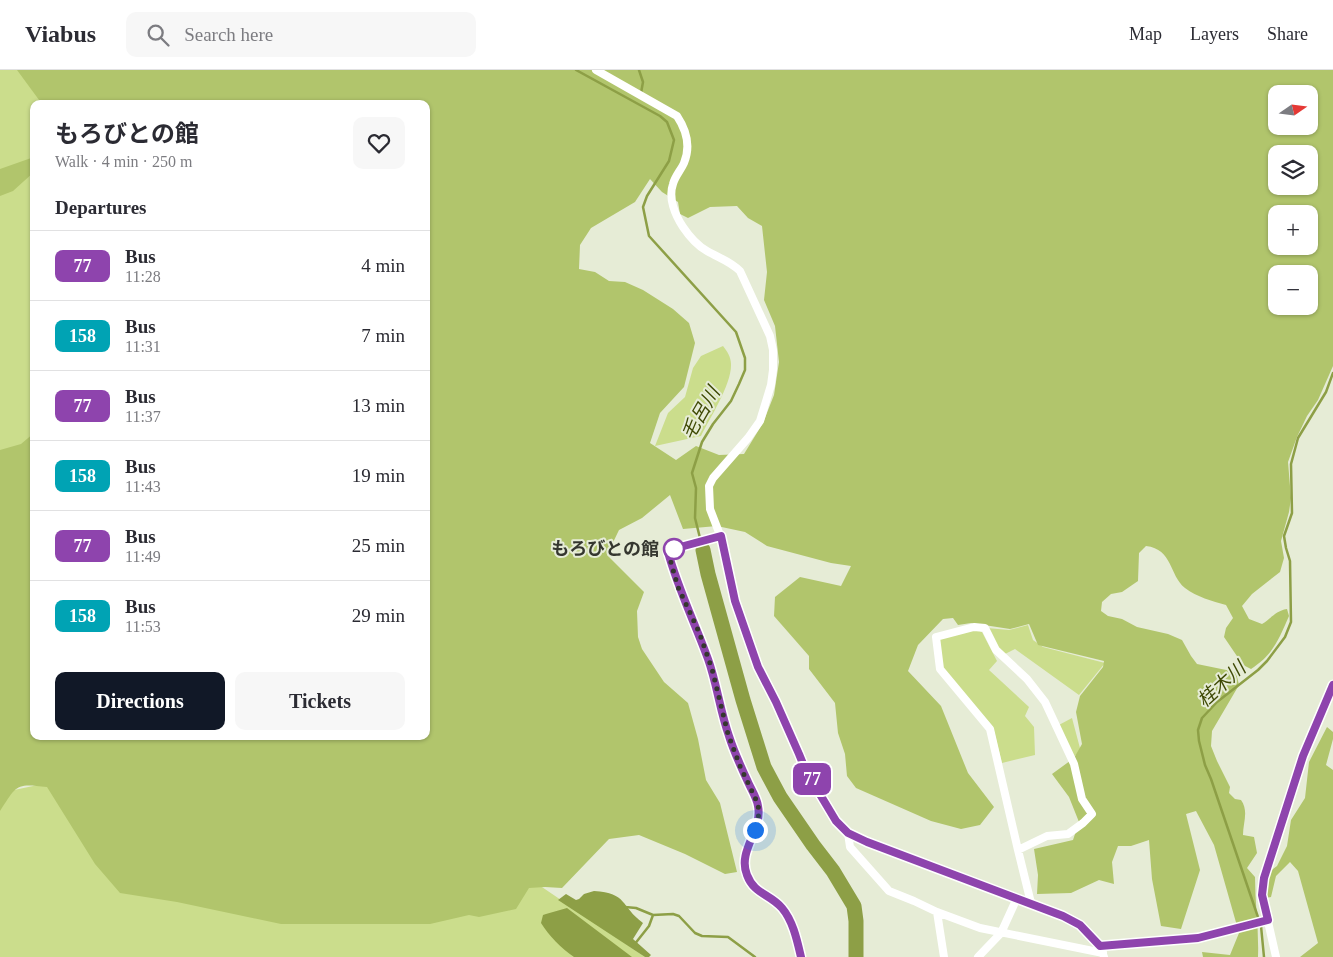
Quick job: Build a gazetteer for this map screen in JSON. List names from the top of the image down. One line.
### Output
{"water":["毛呂川","桂木川"],"places":["もろびとの館"],"lines":["bus line 77"],"north":"right","page":{"header":"Viabus","search":"Search here","nav":["Map","Layers","Share"],"on_map":"77","map_buttons":["+","−"],"heading":[["もろびとの館","Walk · 4 min · 250 m"],"Departures"],"list":[{"mark":"77","name":"Bus","note":"11:28","value":"4 min"},{"mark":"158","name":"Bus","note":"11:31","value":"7 min"},{"mark":"77","name":"Bus","note":"11:37","value":"13 min"},{"mark":"158","name":"Bus","note":"11:43","value":"19 min"},{"mark":"77","name":"Bus","note":"11:49","value":"25 min"},{"mark":"158","name":"Bus","note":"11:53","value":"29 min"}],"buttons":["Directions","Tickets"]}}
